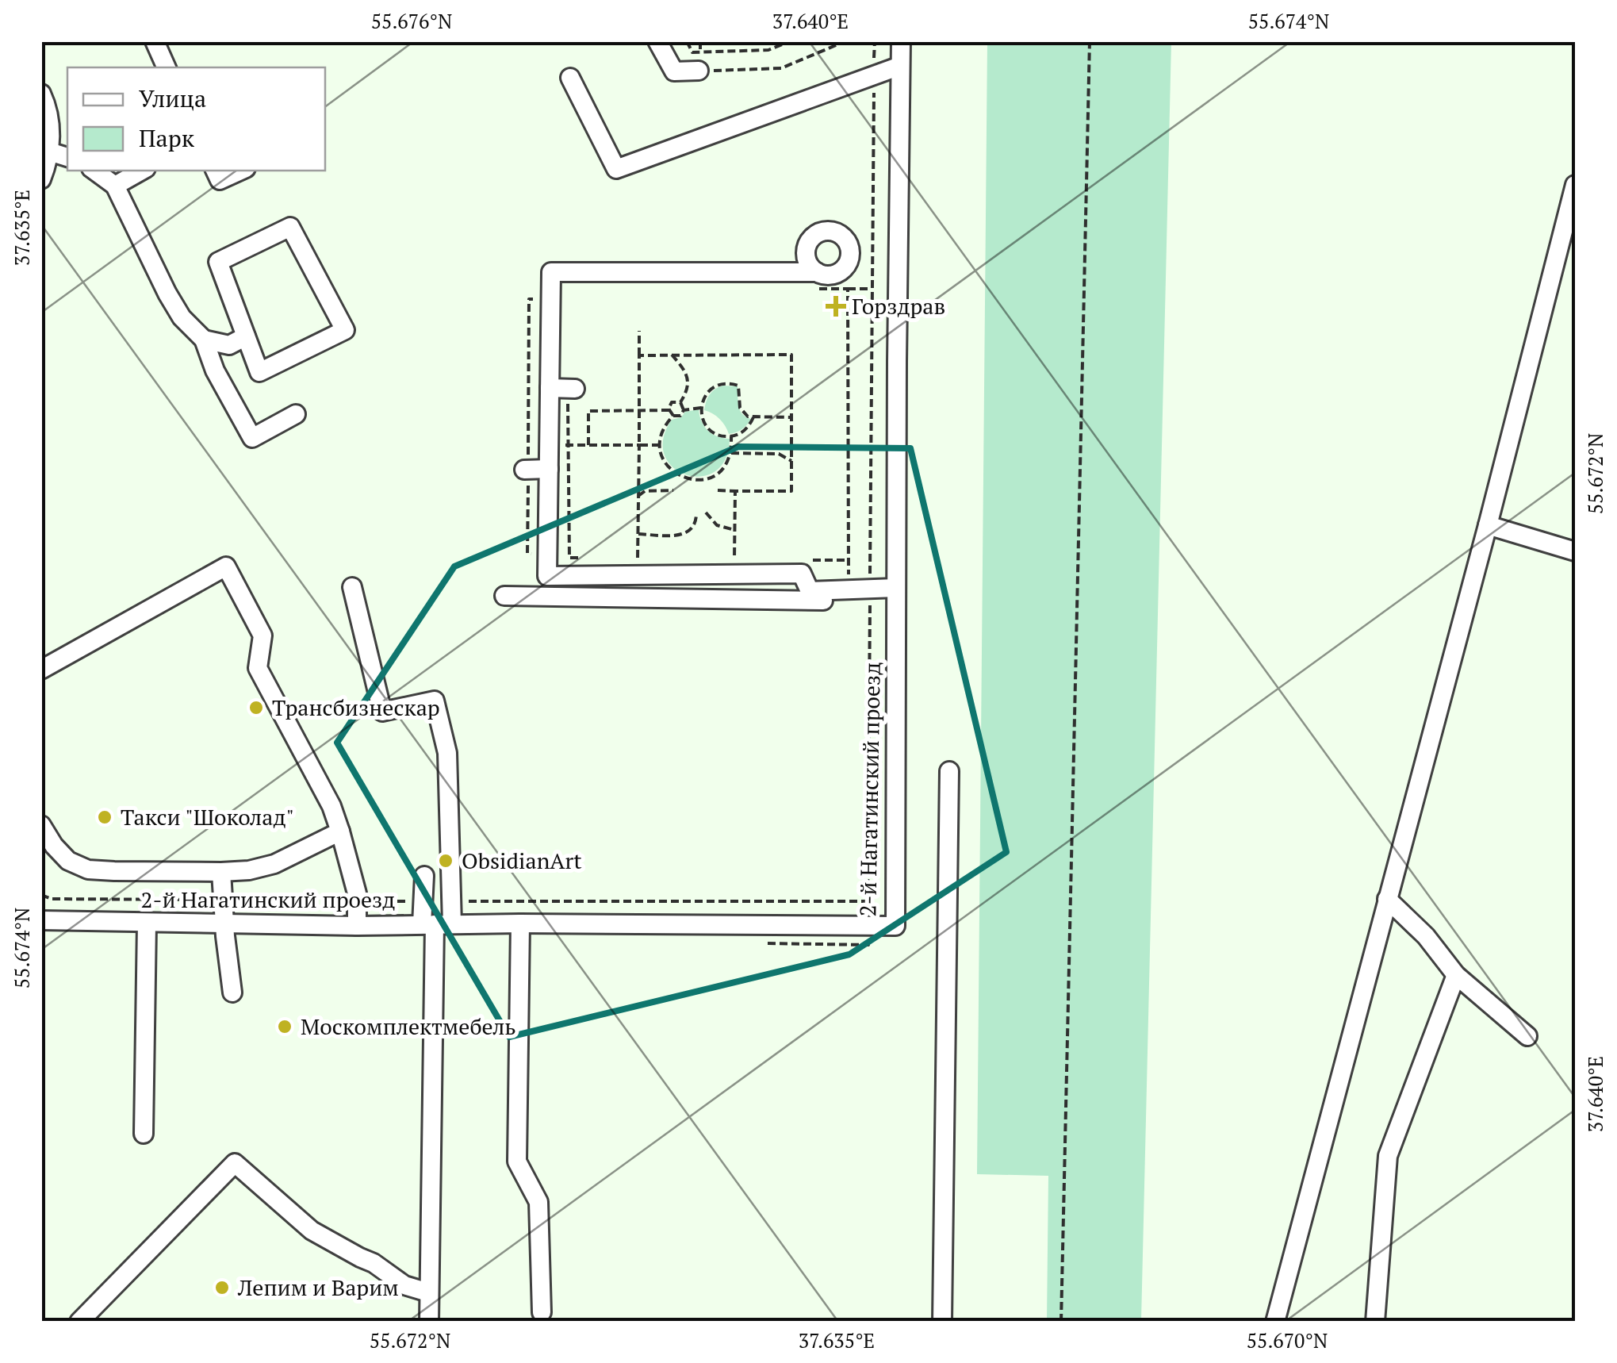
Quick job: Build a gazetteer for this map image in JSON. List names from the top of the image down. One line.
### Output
{"streets":{"street":["2-й Нагатинский проезд"]},"places":{"health":["Горздрав"],"other":["Трансбизнескар","Такси \"Шоколад\"","ObsidianArt","Москомплектмебель","Лепим и Варим"]},"legend":["Улица","Парк"],"coordinates":["55.676°N","37.640°E","55.674°N","37.635°E","55.672°N","55.670°N"]}
